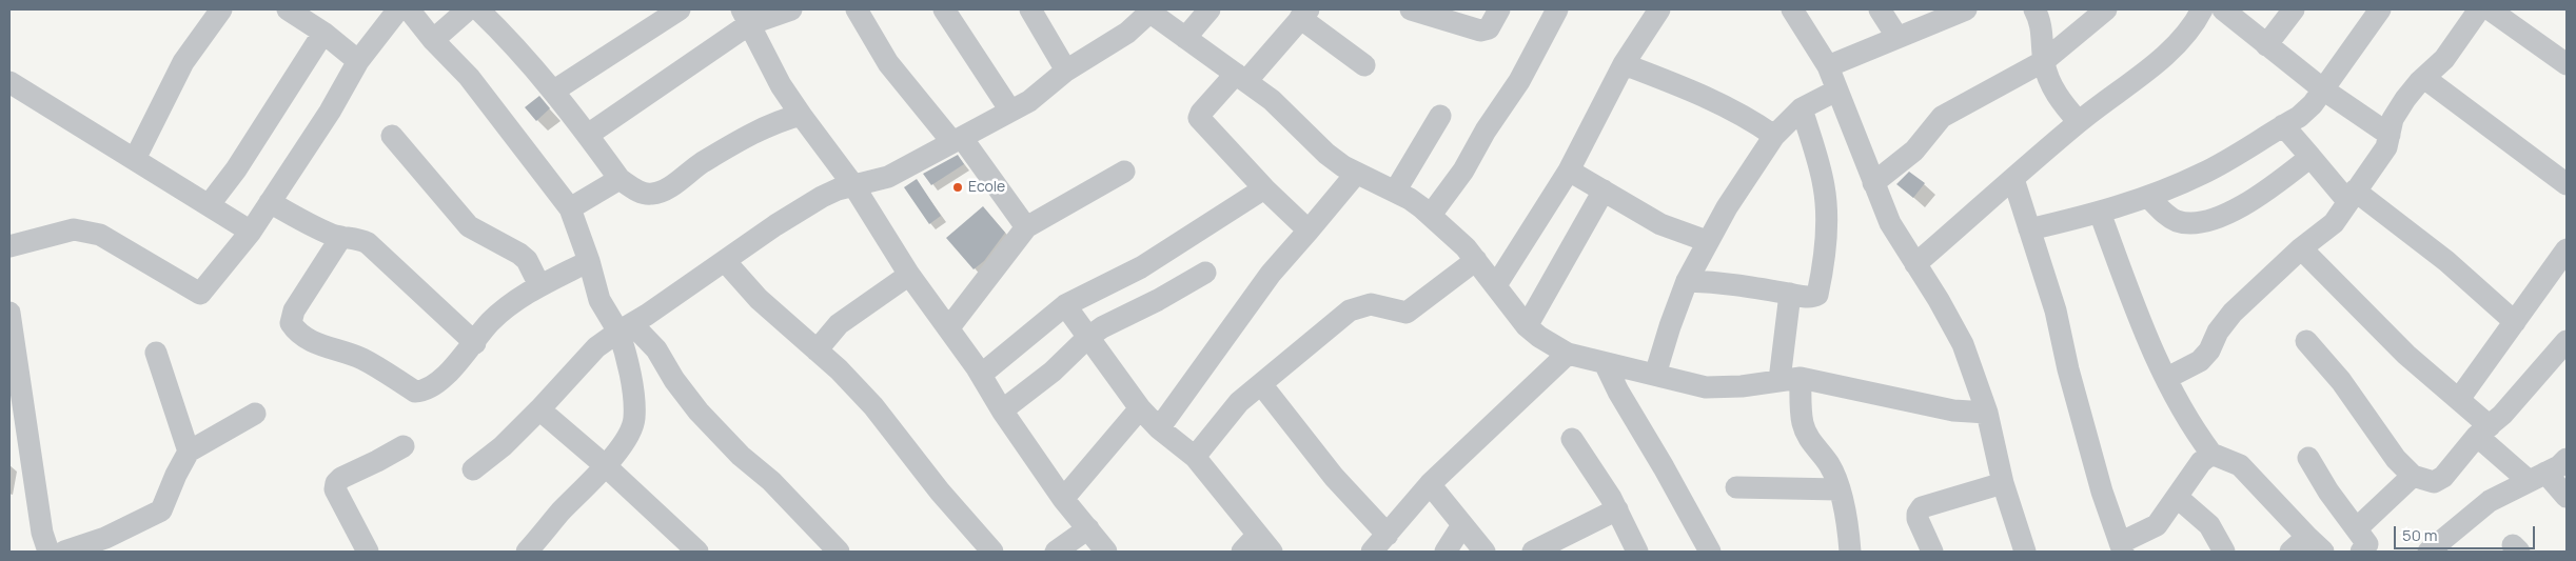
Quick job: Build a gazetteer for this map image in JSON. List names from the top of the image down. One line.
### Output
{"places":["Ecole"],"scale_bar":"50 m"}
